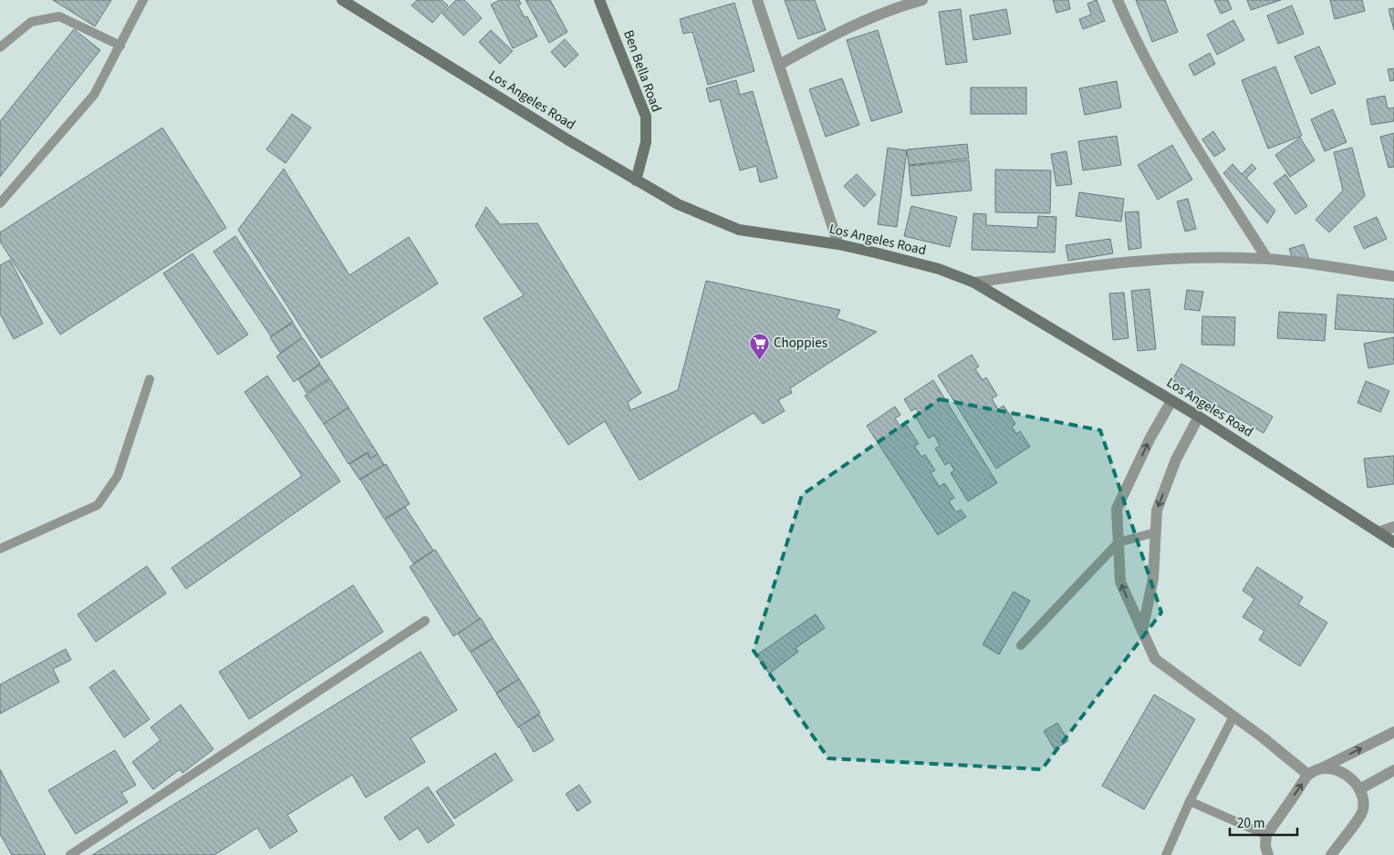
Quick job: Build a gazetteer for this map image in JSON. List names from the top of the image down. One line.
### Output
{"streets":{"main road":["Ben Bella Road","Los Angeles Road"]},"crossings":[["Ben Bella Road","Los Angeles Road"]],"places":{"supermarket":["Choppies"]},"scale_bar":"20 m"}
